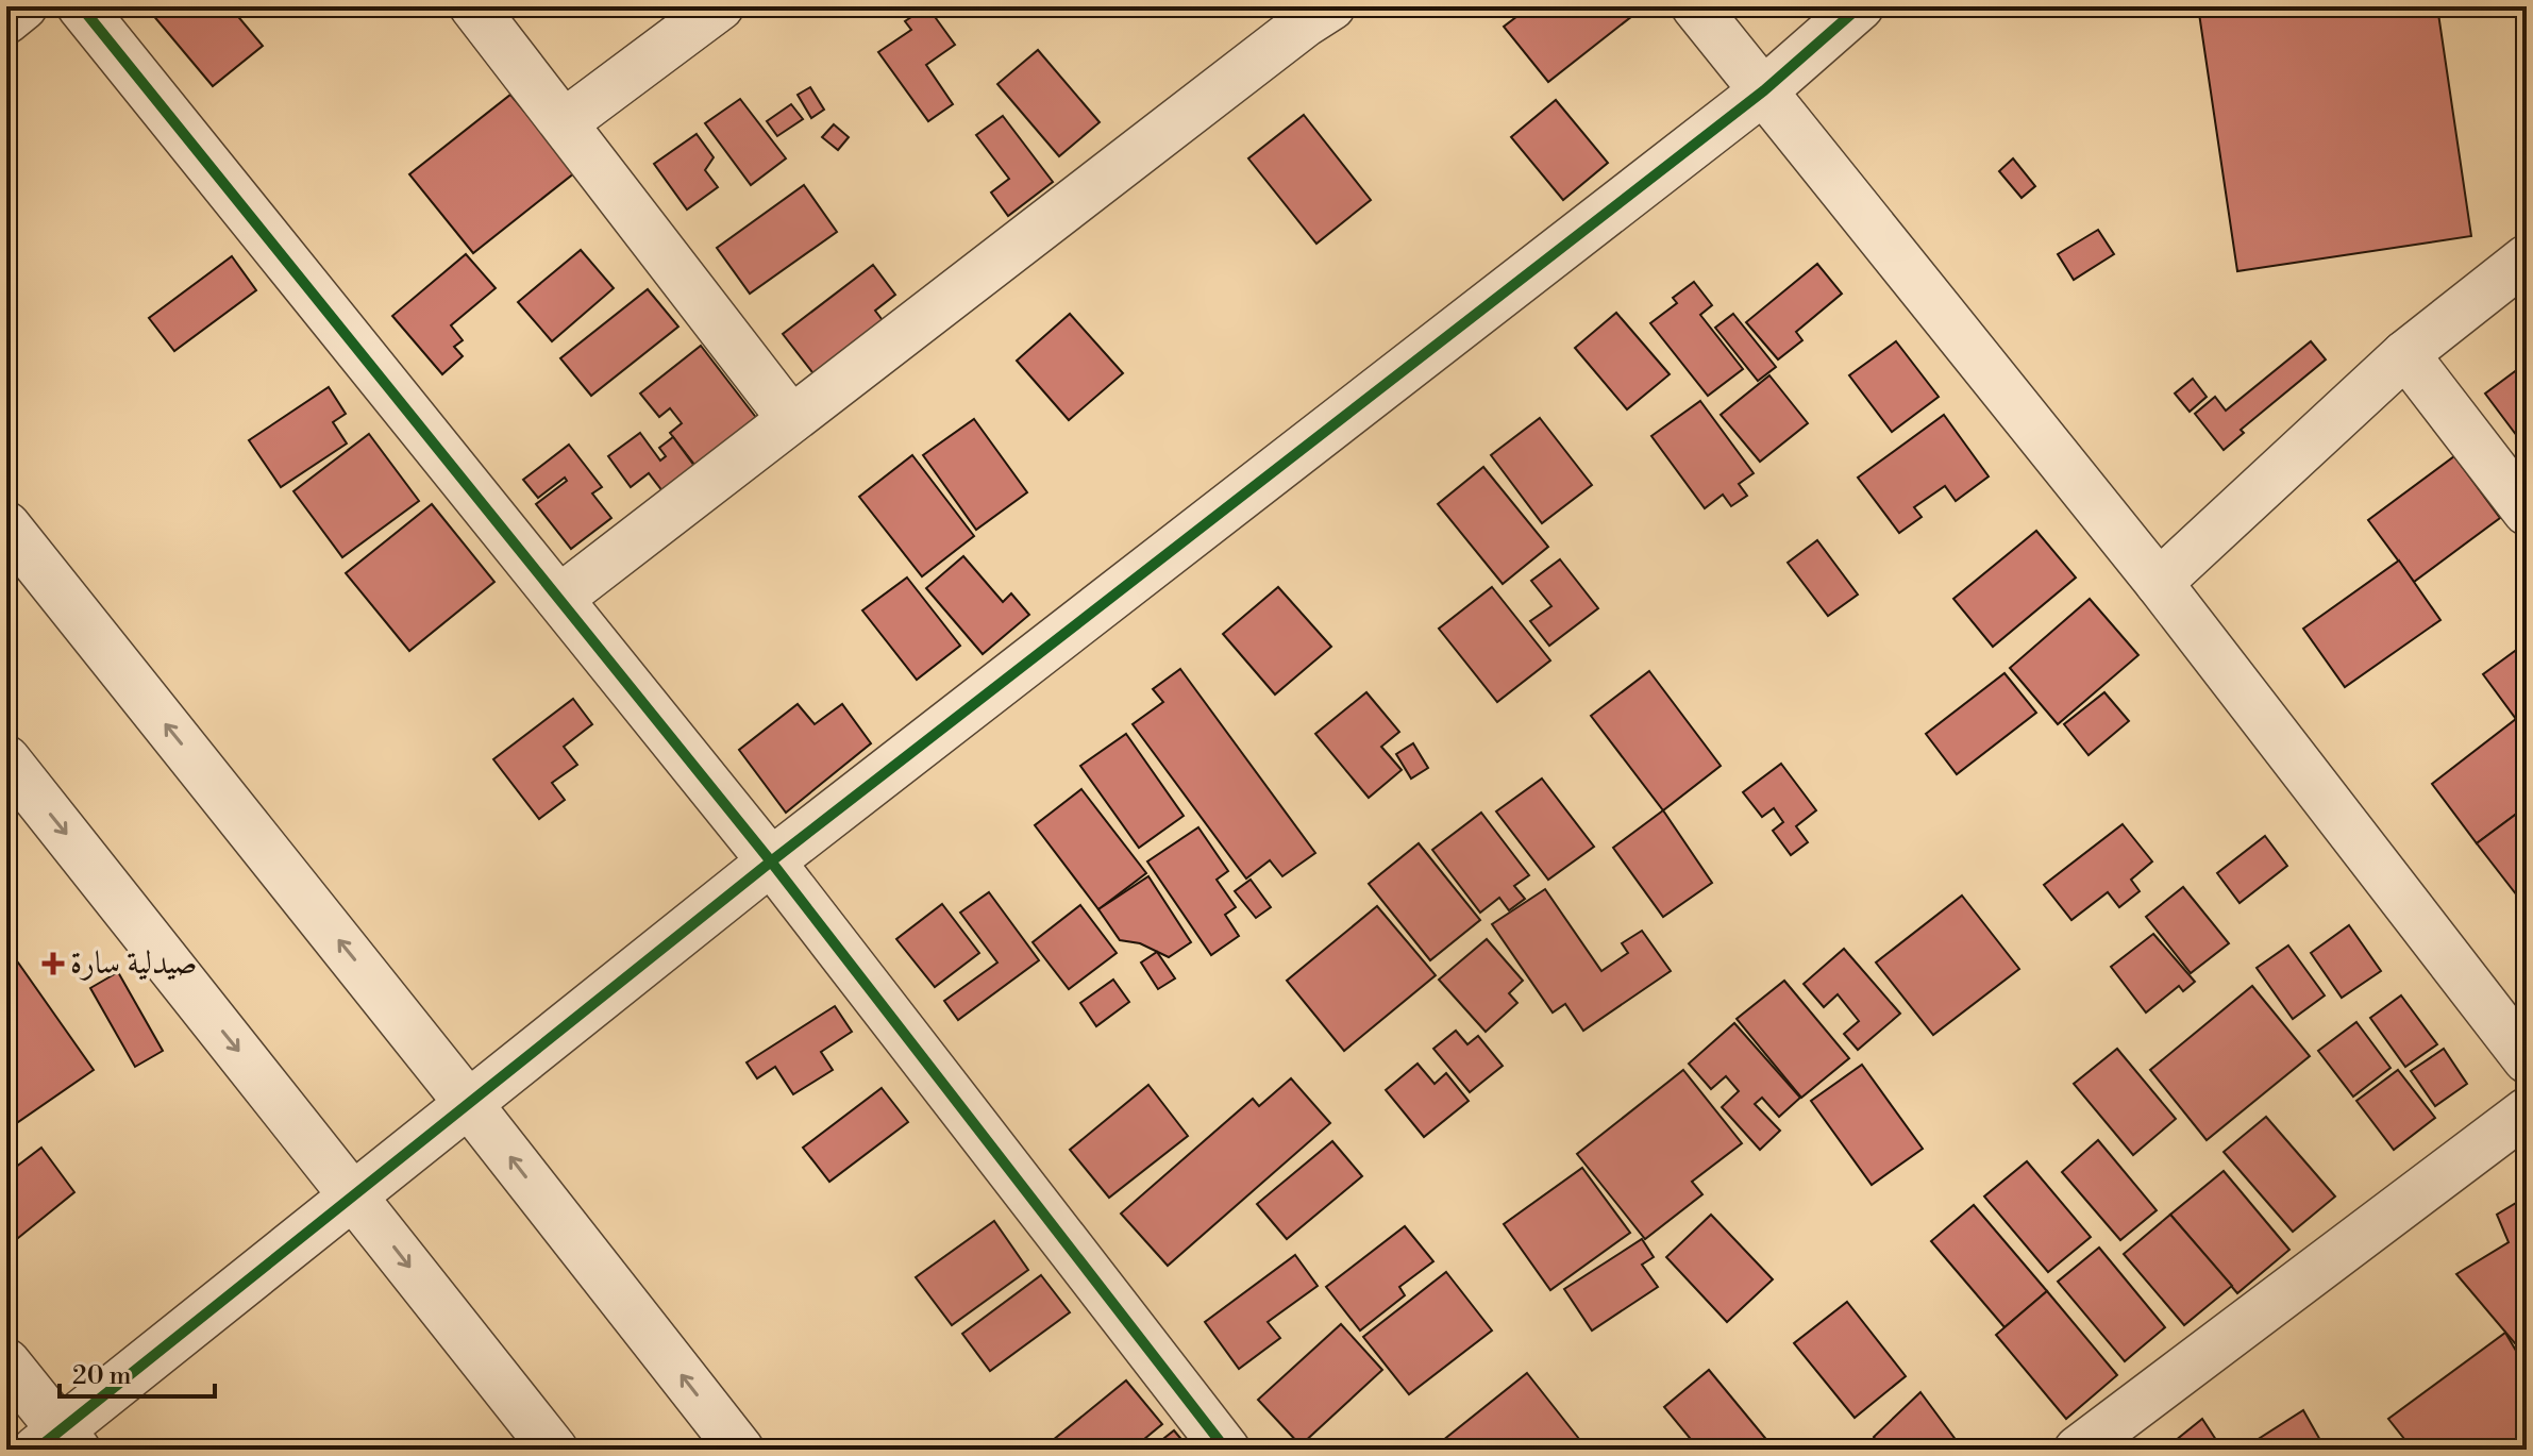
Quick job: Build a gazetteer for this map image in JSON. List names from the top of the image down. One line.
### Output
{"places":{"health":["صيدلية سارة"]},"scale_bar":"20 m"}
